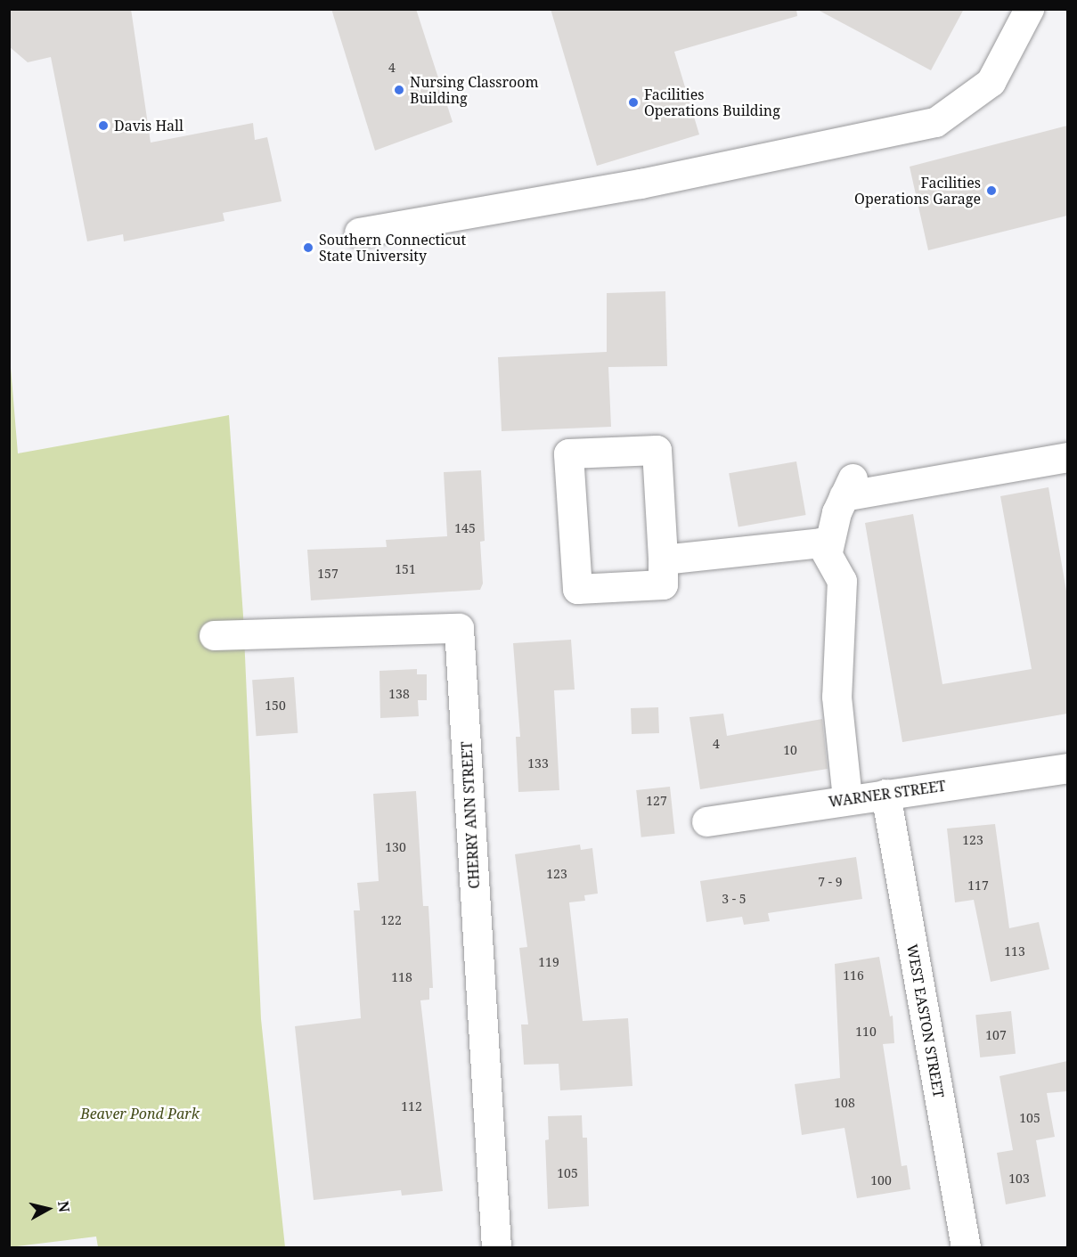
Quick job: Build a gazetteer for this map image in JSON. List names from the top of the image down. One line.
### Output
{"streets":{"street":["WARNER STREET","CHERRY ANN STREET","WEST EASTON STREET"]},"crossings":[["WARNER STREET","WEST EASTON STREET"]],"parks":["Beaver Pond Park"],"places":["Nursing Classroom Building","Facilities Operations Building","Davis Hall","Facilities Operations Garage","Southern Connecticut State University"],"house_numbers":["4","145","151","157","138","150","4","10","133","127","123","130","123","7 - 9","117","3 - 5","122","113","119","116","118","110","107","108","112","105","105","103","100"],"north":"right"}
